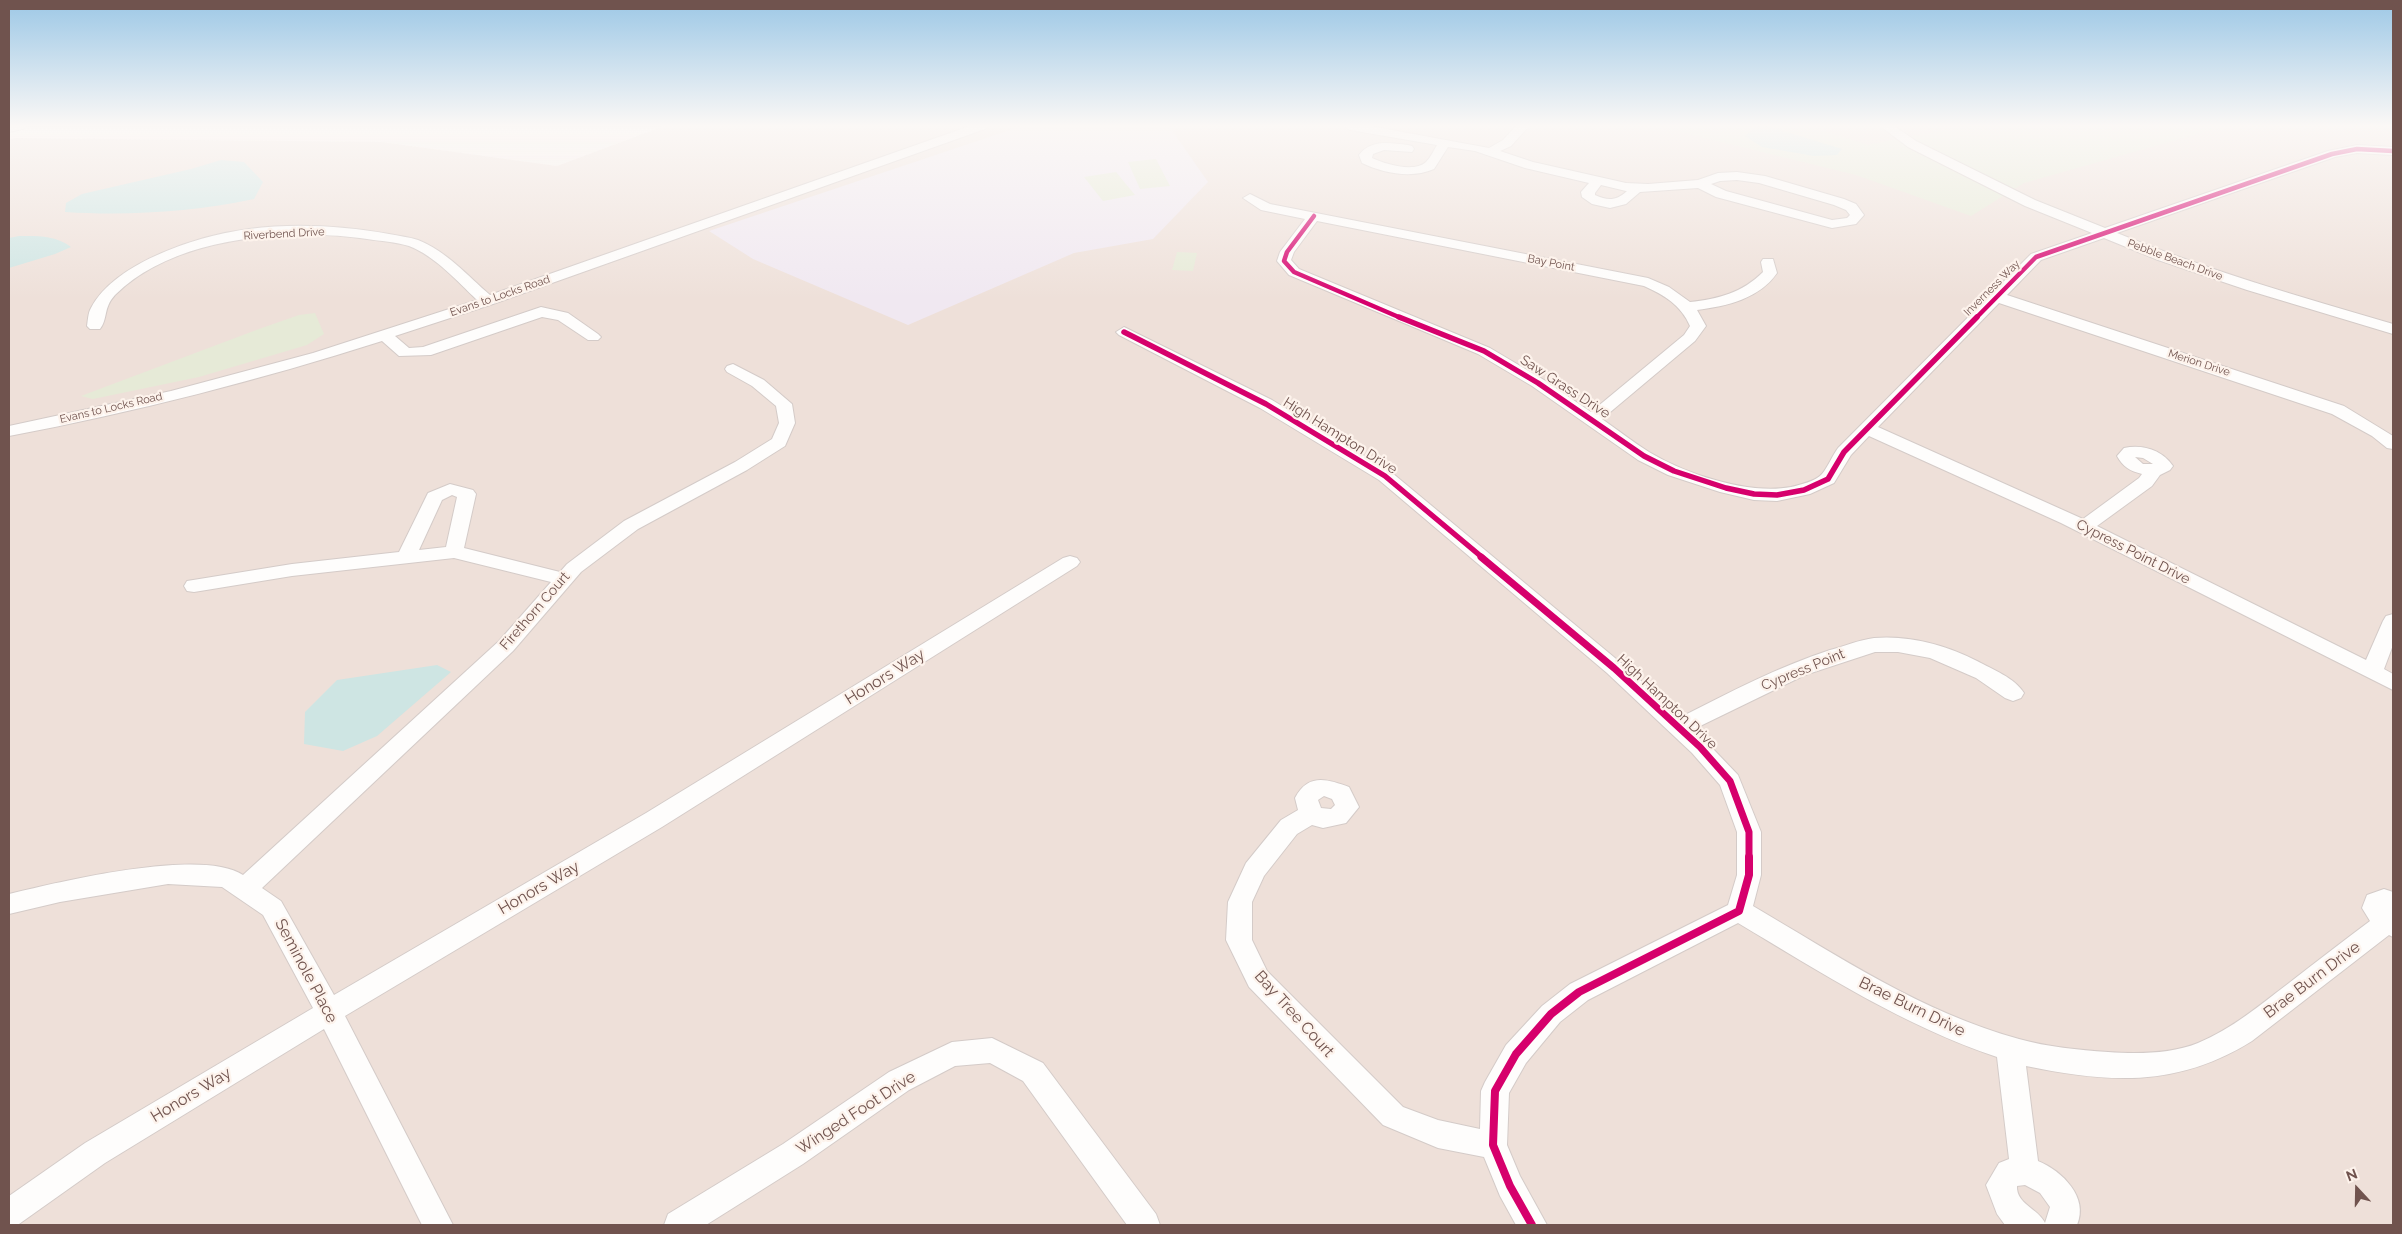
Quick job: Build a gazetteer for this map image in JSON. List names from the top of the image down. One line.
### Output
{"streets":{"street":["Riverbend Drive","Pebble Beach Drive","Bay Point","Inverness Way","Evans to Locks Road","Merion Drive","Saw Grass Drive","High Hampton Drive","Cypress Point Drive","Firethorn Court","Cypress Point","Honors Way","Seminole Place","Brae Burn Drive","Bay Tree Court","Winged Foot Drive"]},"crossings":[["Riverbend Drive","Evans to Locks Road"],["Pebble Beach Drive","Inverness Way"],["Bay Point","Saw Grass Drive"],["Inverness Way","Merion Drive"],["Inverness Way","Saw Grass Drive"],["Inverness Way","Cypress Point Drive"],["Saw Grass Drive","Cypress Point Drive"],["High Hampton Drive","Cypress Point"],["High Hampton Drive","Brae Burn Drive"],["Firethorn Court","Seminole Place"],["Honors Way","Seminole Place"]],"north":"top"}
